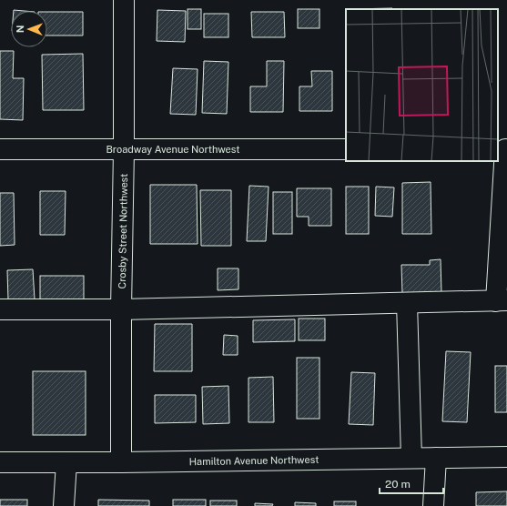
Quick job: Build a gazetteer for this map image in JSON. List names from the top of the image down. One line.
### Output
{"streets":{"street":["Broadway Avenue Northwest","Crosby Street Northwest","Hamilton Avenue Northwest"]},"crossings":[["Broadway Avenue Northwest","Crosby Street Northwest"],["Crosby Street Northwest","Hamilton Avenue Northwest"]],"scale_bar":"20 m","north":"left"}
